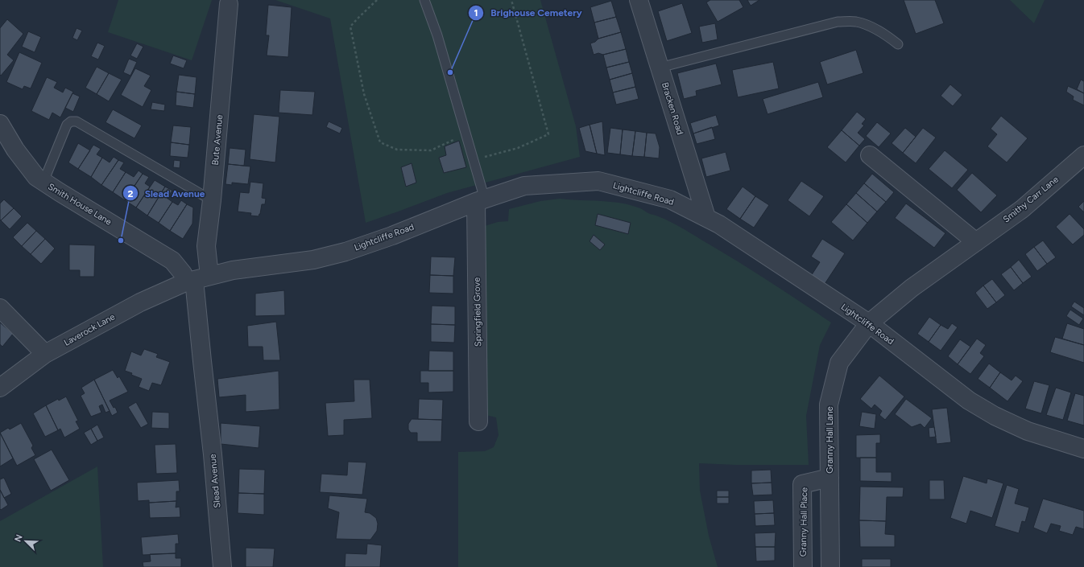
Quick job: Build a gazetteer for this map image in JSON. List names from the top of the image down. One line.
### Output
{"streets":{"street":["Bracken Road","Bute Avenue","Lightcliffe Road","Smithy Carr Lane","Smith House Lane","Springfield Grove","Laverock Lane","Granny Hall Lane","Slead Avenue","Granny Hall Place"]},"crossings":[["Bracken Road","Lightcliffe Road"],["Bute Avenue","Lightcliffe Road"],["Bute Avenue","Smith House Lane"],["Bute Avenue","Laverock Lane"],["Bute Avenue","Slead Avenue"],["Lightcliffe Road","Smithy Carr Lane"],["Lightcliffe Road","Smith House Lane"],["Lightcliffe Road","Springfield Grove"],["Lightcliffe Road","Laverock Lane"],["Lightcliffe Road","Granny Hall Lane"],["Lightcliffe Road","Slead Avenue"],["Smithy Carr Lane","Granny Hall Lane"],["Smith House Lane","Laverock Lane"],["Smith House Lane","Slead Avenue"],["Laverock Lane","Slead Avenue"],["Granny Hall Lane","Granny Hall Place"]],"places":["Brighouse Cemetery","Slead Avenue"],"north":"top left"}
